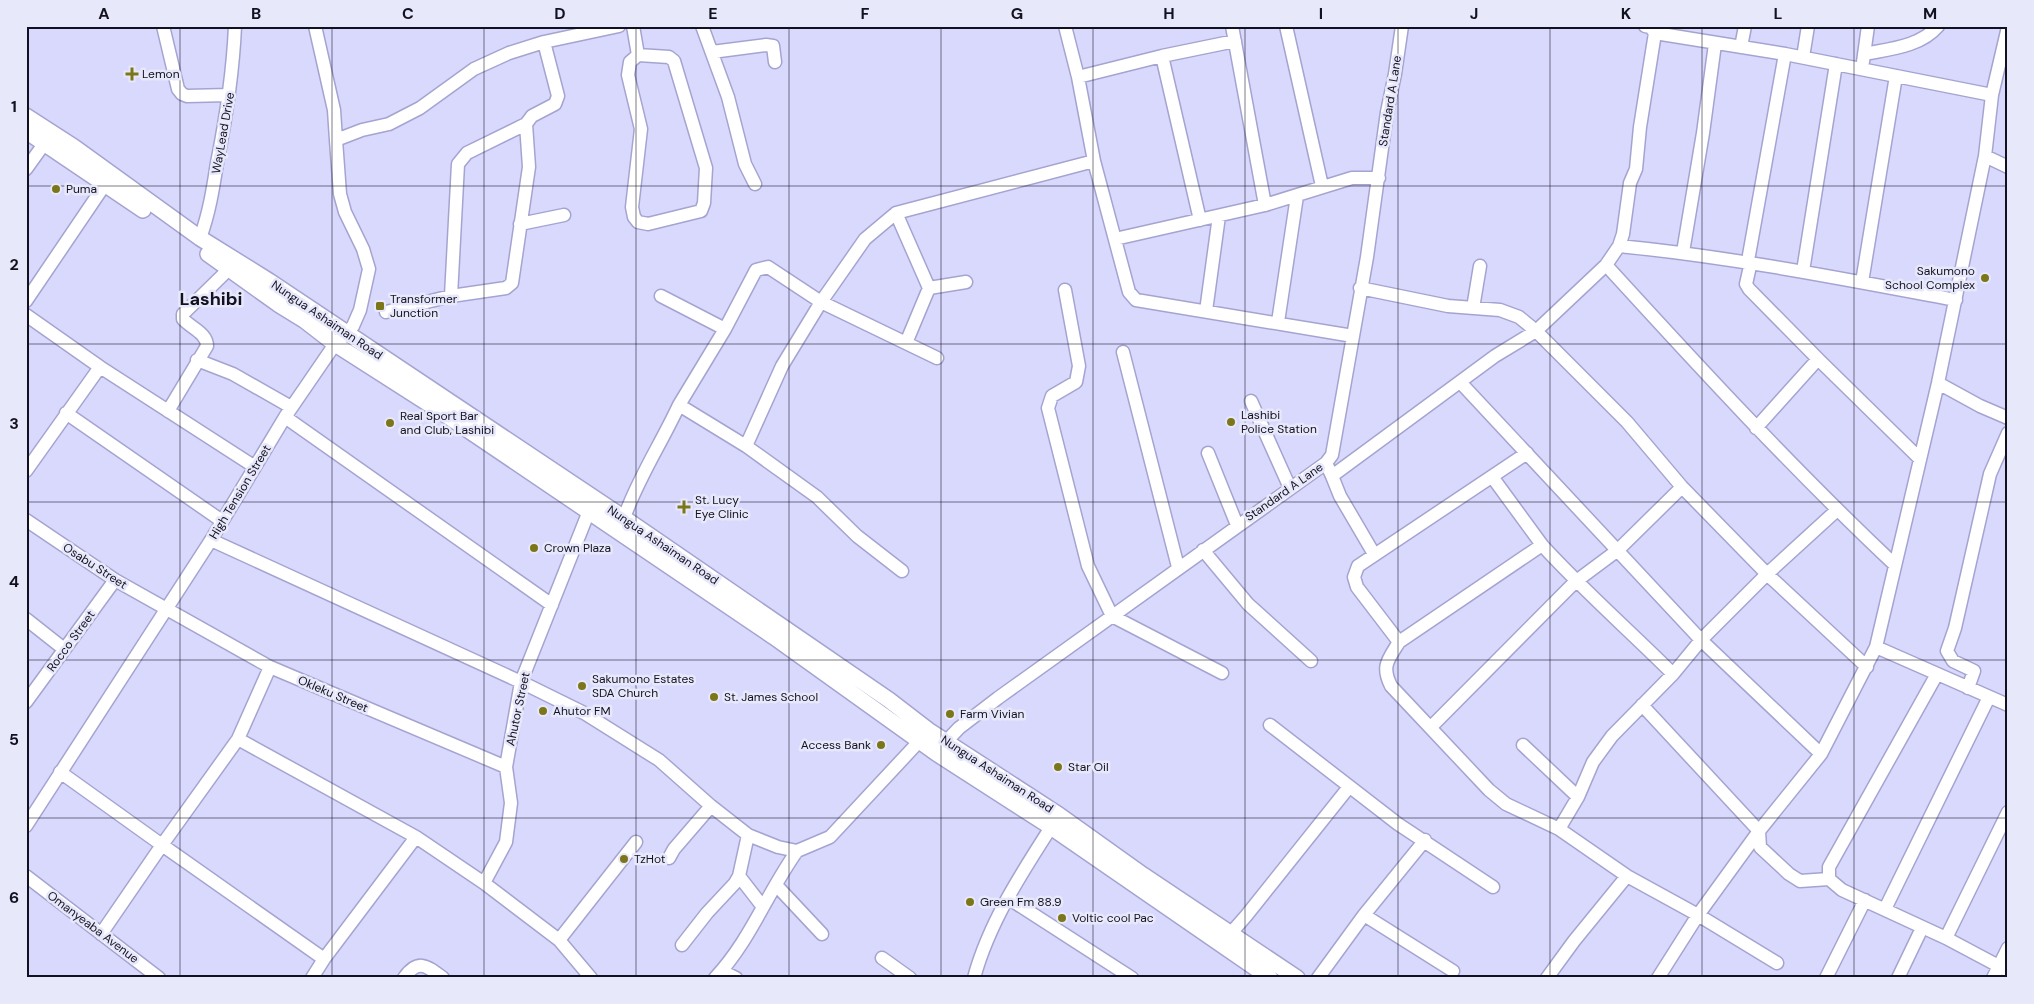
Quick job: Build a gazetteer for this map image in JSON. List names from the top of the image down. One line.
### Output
{"streets":{"main road":["Nungua Ashaiman Road"],"street":["Standard A Lane","WayLead Drive","High Tension Street","Osabu Street","Rocco Street","Okleku Street","Ahutor Street","Omanyeaba Avenue"]},"crossings":[["Standard A Lane","Nungua Ashaiman Road"],["WayLead Drive","Nungua Ashaiman Road"],["Nungua Ashaiman Road","High Tension Street"],["Nungua Ashaiman Road","Ahutor Street"],["High Tension Street","Osabu Street"],["High Tension Street","Okleku Street"],["Osabu Street","Rocco Street"],["Osabu Street","Okleku Street"],["Okleku Street","Ahutor Street"]],"districts":["Lashibi"],"places":{"health":["Lemon","St. Lucy Eye Clinic"],"other":["Puma","Sakumono School Complex","Lashibi Police Station","Real Sport Bar and Club, Lashibi","Crown Plaza","Sakumono Estates SDA Church","St. James School","Ahutor FM","Farm Vivian","Access Bank","Star Oil","TzHot","Green Fm 88.9","Voltic cool Pac"],"transit":["Transformer Junction"]},"grid":{"columns":["A","B","C","D","E","F","G","H","I","J","K","L","M"],"rows":["1","2","3","4","5","6"]}}
